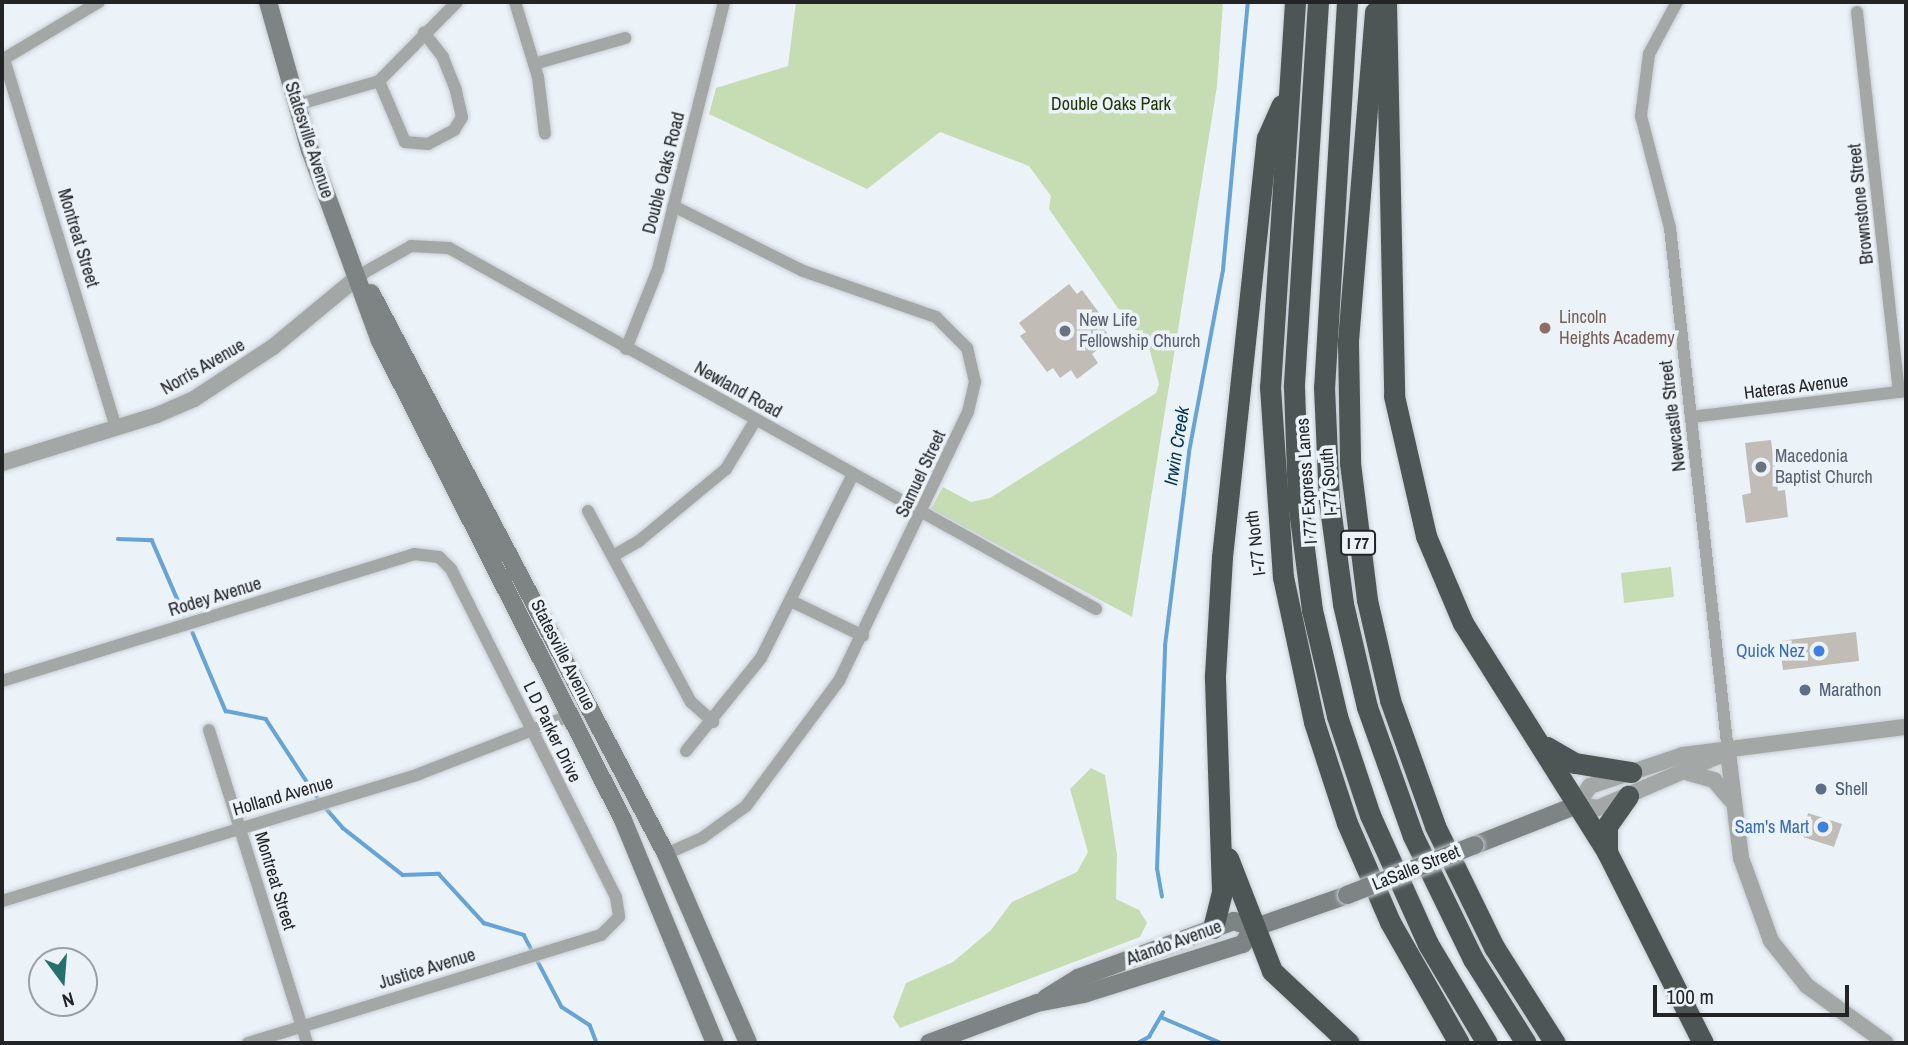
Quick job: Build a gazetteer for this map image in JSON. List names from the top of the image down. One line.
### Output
{"streets":{"highway":["I 77 Express Lanes","I-77 South","I-77 North","I 77"],"main road":["Statesville Avenue","LaSalle Street","Atando Avenue"],"street":["Double Oaks Road","Brownstone Street","Montreat Street","Norris Avenue","Hateras Avenue","Newland Road","Newcastle Street","Samuel Street","Rodey Avenue","L D Parker Drive","Holland Avenue","Justice Avenue"]},"crossings":[["Statesville Avenue","Norris Avenue"],["Statesville Avenue","Newland Road"],["Statesville Avenue","Samuel Street"],["Statesville Avenue","Holland Avenue"],["Double Oaks Road","Newland Road"],["Double Oaks Road","Samuel Street"],["Brownstone Street","Hateras Avenue"],["Montreat Street","Norris Avenue"],["Montreat Street","Holland Avenue"],["Montreat Street","Justice Avenue"],["Norris Avenue","Newland Road"],["Hateras Avenue","Newcastle Street"],["Newland Road","Samuel Street"],["Newcastle Street","LaSalle Street"],["Rodey Avenue","L D Parker Drive"],["L D Parker Drive","Holland Avenue"],["L D Parker Drive","Justice Avenue"],["LaSalle Street","Atando Avenue"]],"water":["Irwin Creek"],"parks":["Double Oaks Park"],"places":["Lincoln Heights Academy","New Life Fellowship Church","Macedonia Baptist Church","Quick Nez","Marathon","Shell","Sam's Mart"],"scale_bar":"100 m","north":"bottom"}
